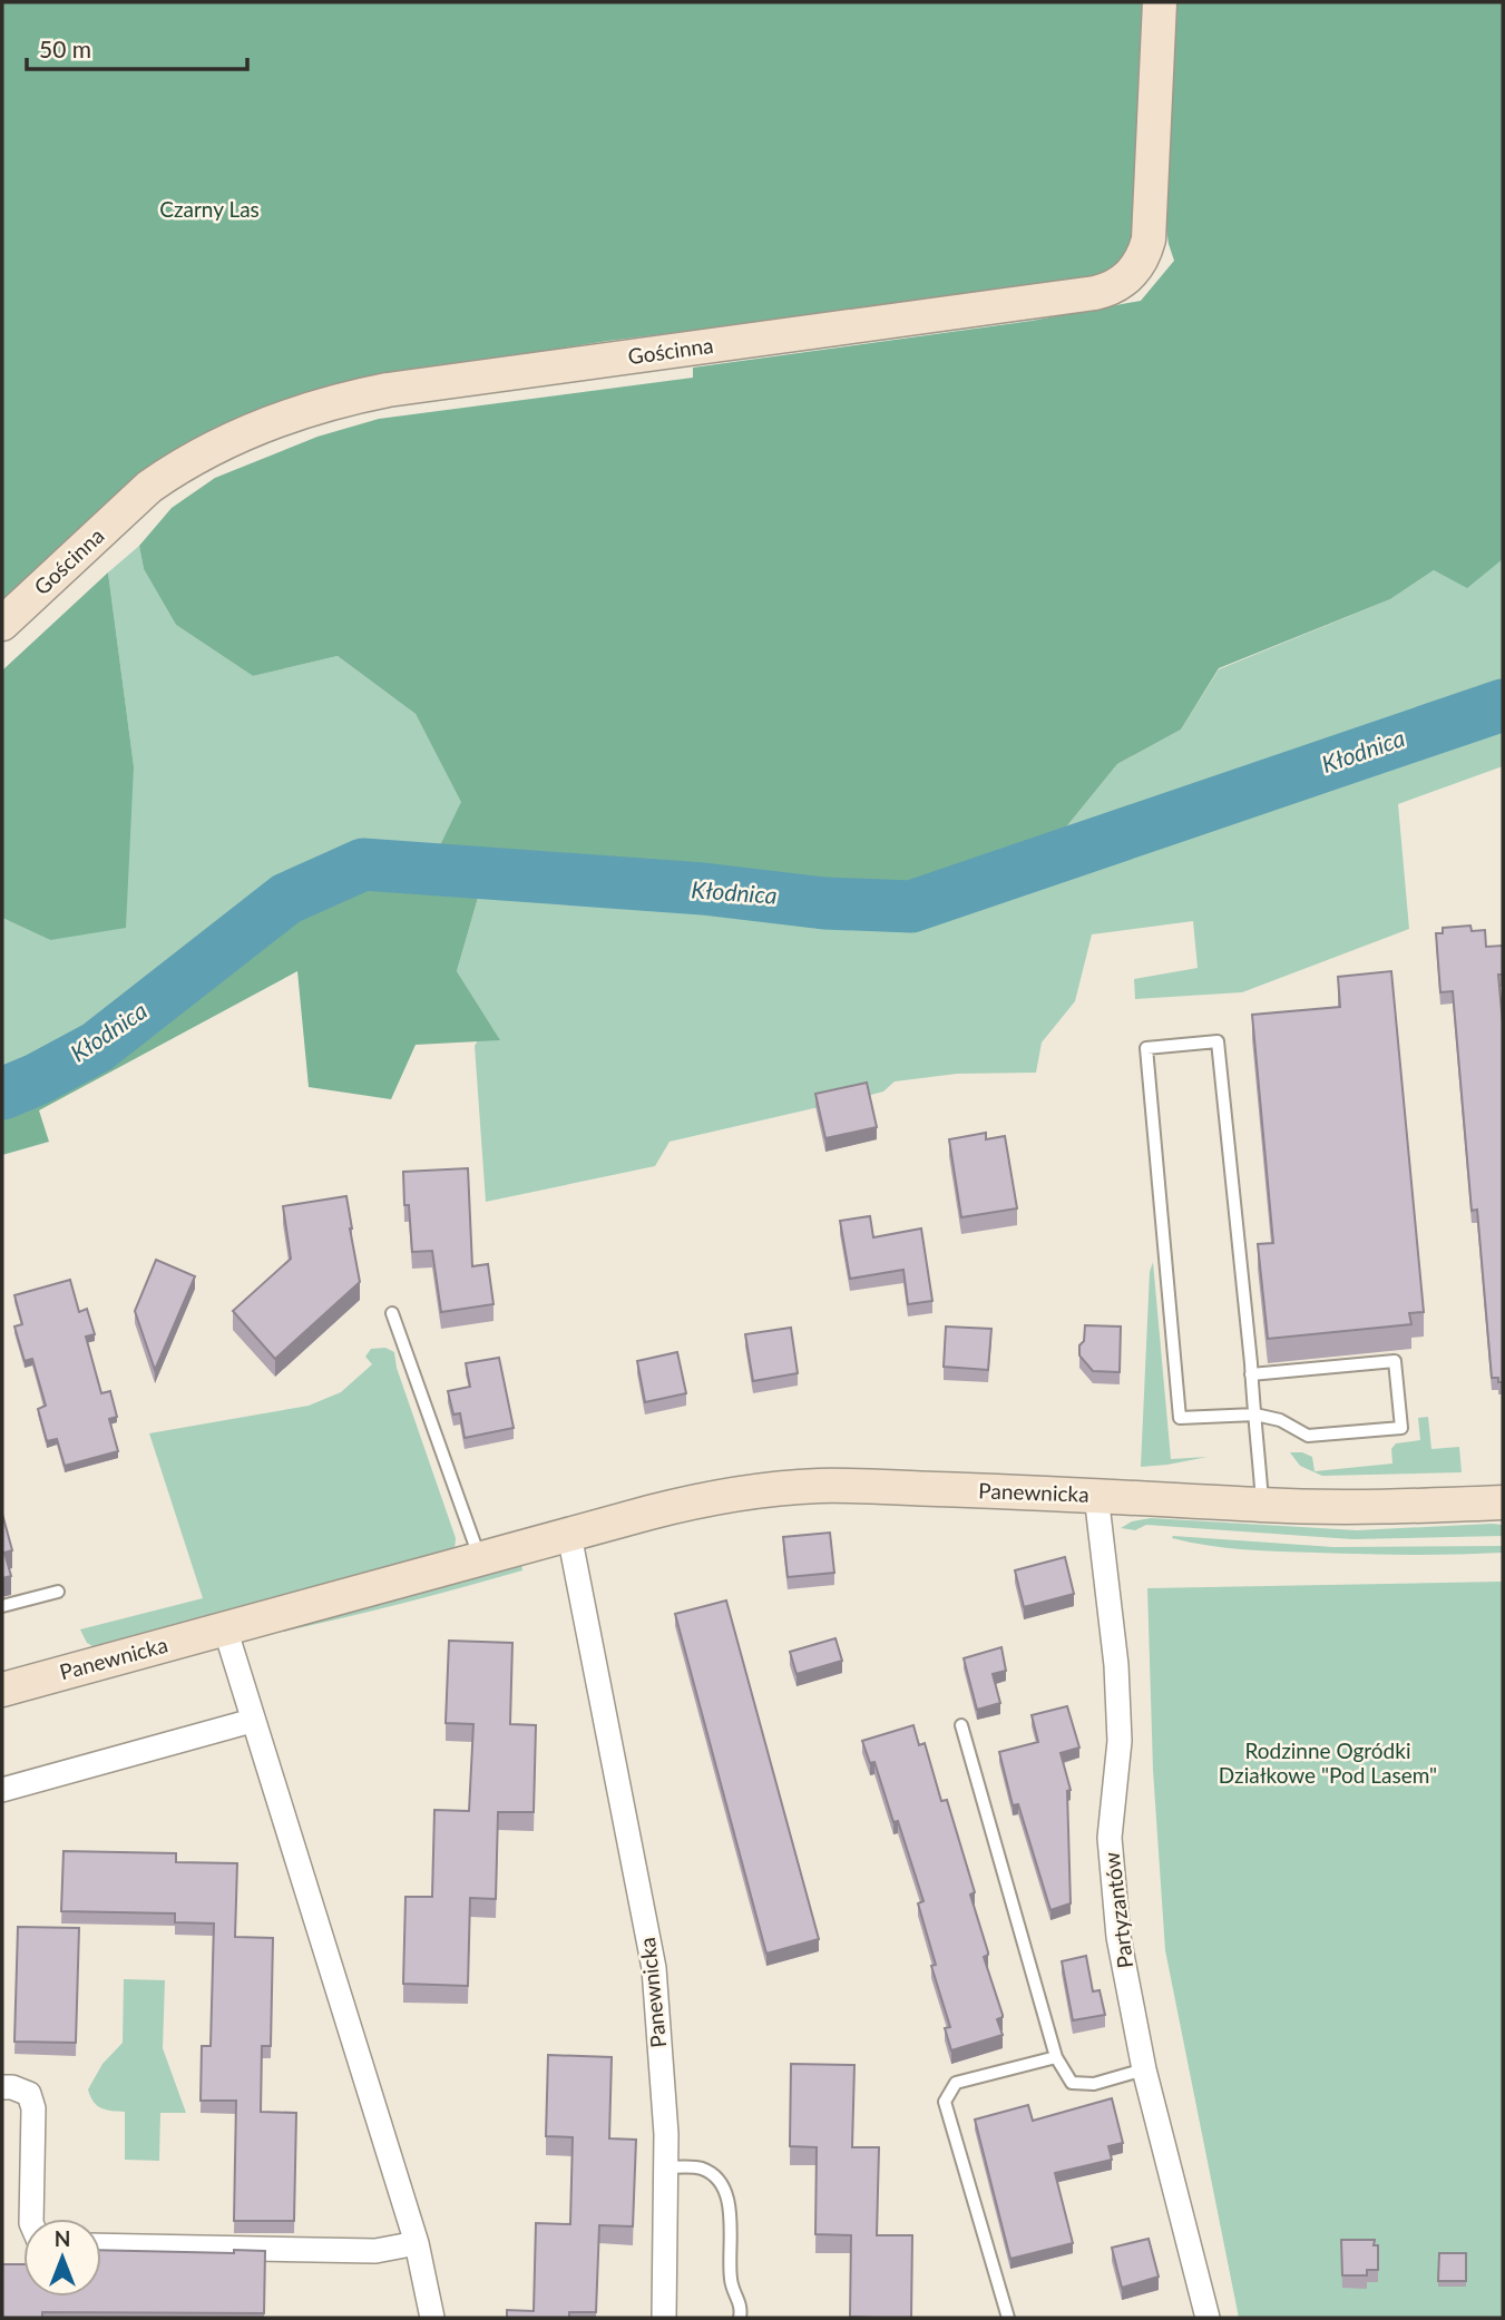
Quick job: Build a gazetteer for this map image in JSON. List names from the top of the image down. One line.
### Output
{"streets":{"street":["Gościnna","Panewnicka","Partyzantów"]},"crossings":[["Panewnicka","Partyzantów"]],"water":["Kłodnica"],"parks":["Czarny Las","Rodzinne Ogródki Działkowe \"Pod Lasem\""],"scale_bar":"50 m","north":"top"}
